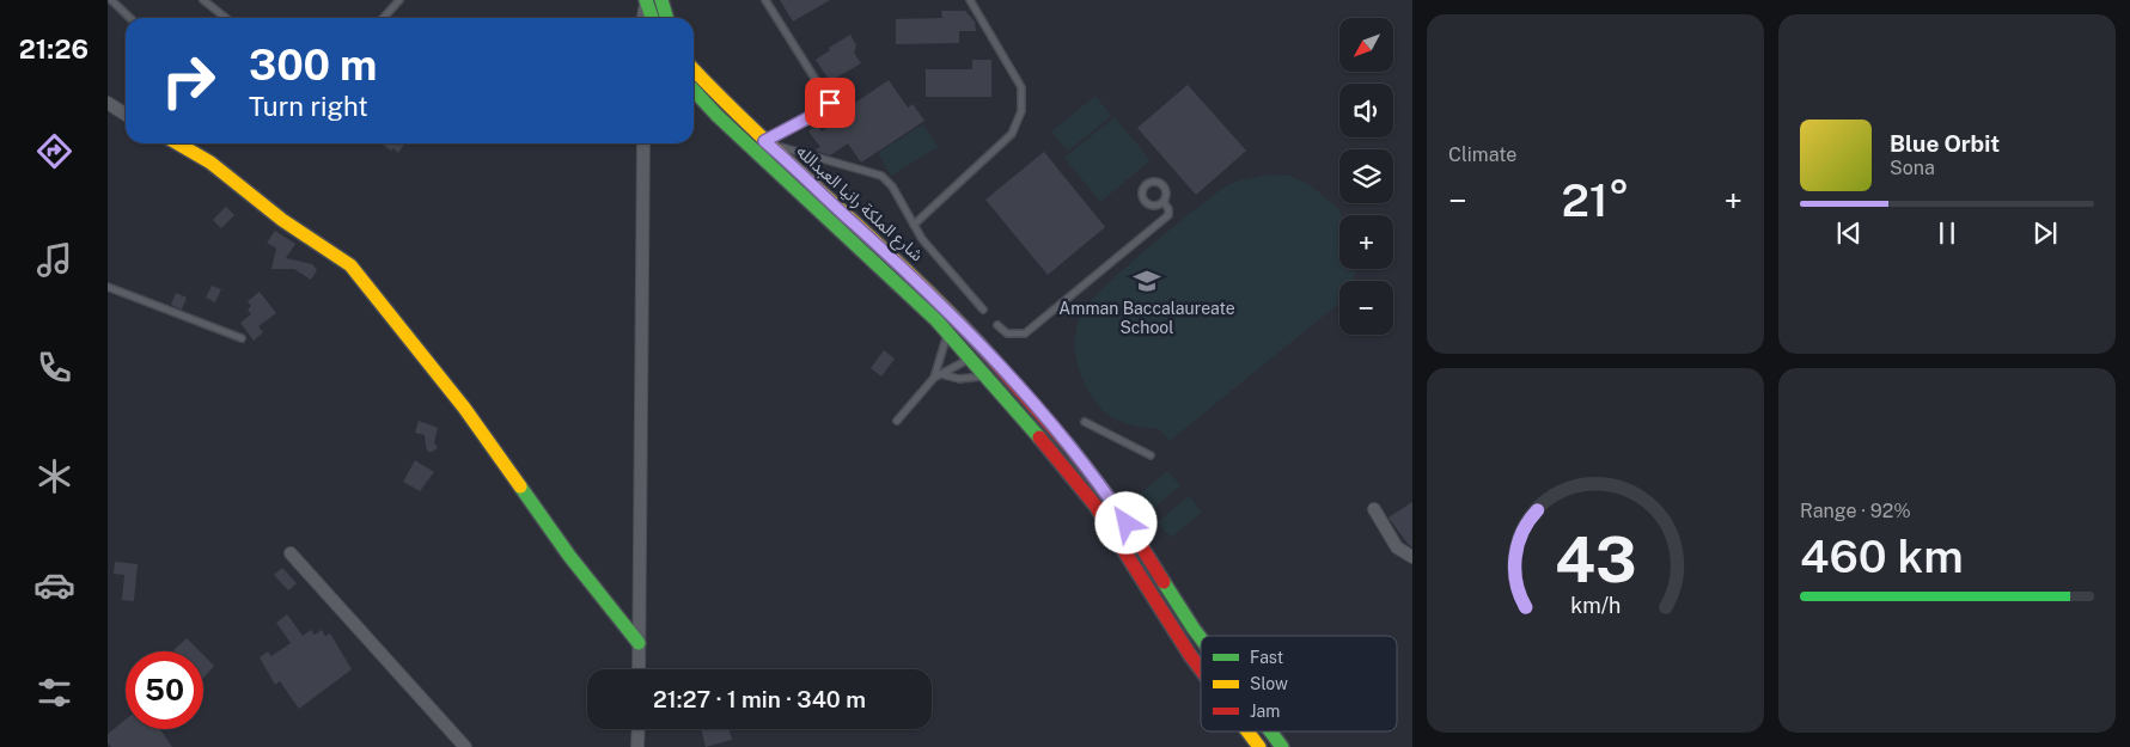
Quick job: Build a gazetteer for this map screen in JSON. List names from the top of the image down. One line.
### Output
{"streets":{"main road":["شارع الملكة رانيا العبدالله"]},"places":{"school or university":["Amman Baccalaureate School"]},"legend":["Fast","Slow","Jam"],"north":"bottom left","page":{"tabs":"21:26","tile":["Climate",["Range · 92%","460 km"]],"map_buttons":["+","−"],"turn":["300 m","Turn right"],"song":["Blue Orbit","Sona"],"heat":["−","21°","+"],"limit":"50","trip":"21:27 · 1 min · 340 m","gauge":["43","km/h"]}}
